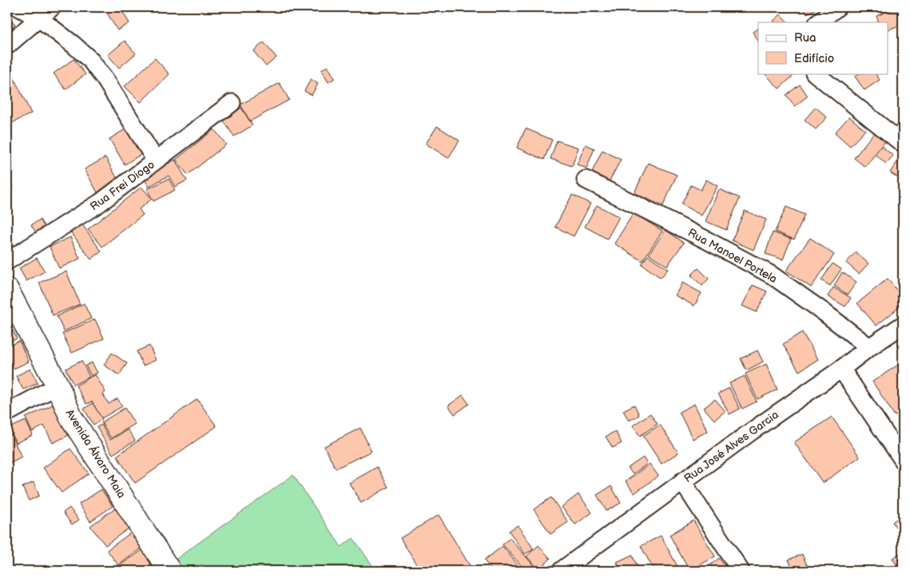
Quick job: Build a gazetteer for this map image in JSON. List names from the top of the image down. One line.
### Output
{"streets":{"street":["Rua Frei Diogo","Rua Manoel Portela","Rua José Alves Garcia","Avenida Álvaro Maia"]},"crossings":[["Rua Manoel Portela","Rua José Alves Garcia"]],"legend":["Rua","Edifício"]}
